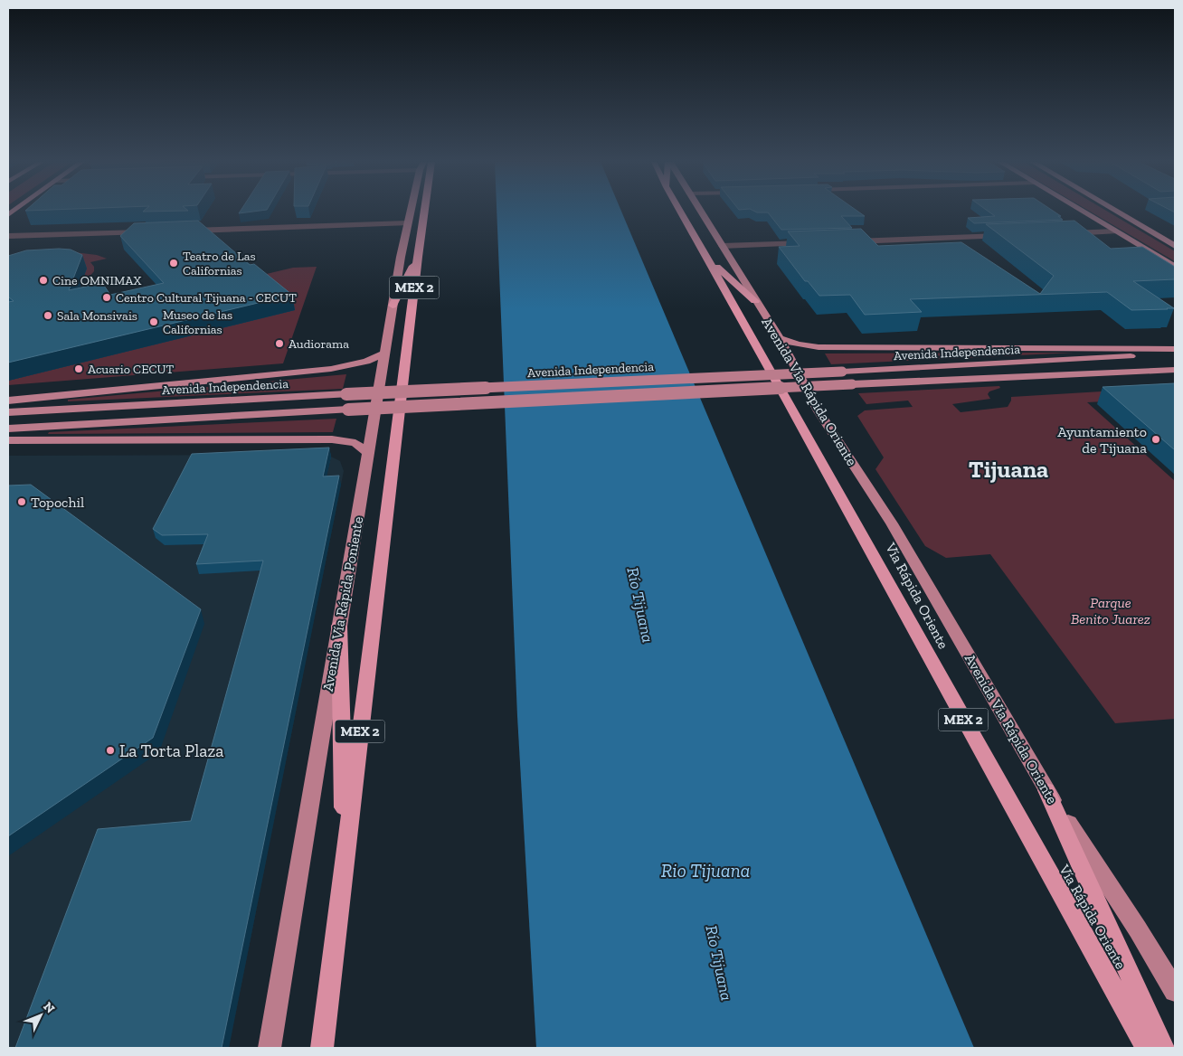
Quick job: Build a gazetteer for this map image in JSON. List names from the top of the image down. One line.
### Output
{"streets":{"highway":["MEX 2","Vía Rápida Oriente","Avenida Vía Rápida Poniente"],"main road":["Avenida Independencia","Avenida Vía Rápida Oriente"]},"crossings":[["MEX 2","Avenida Vía Rápida Poniente"]],"districts":["Tijuana"],"water":["Río Tijuana","Rio Tijuana"],"parks":["Parque Benito Juarez"],"places":["Teatro de Las Californias","Cine OMNIMAX","Centro Cultural Tijuana - CECUT","Sala Monsivais","Museo de las Californias","Audiorama","Acuario CECUT","Ayuntamiento de Tijuana","Topochil","La Torta Plaza"],"north":"top right"}
